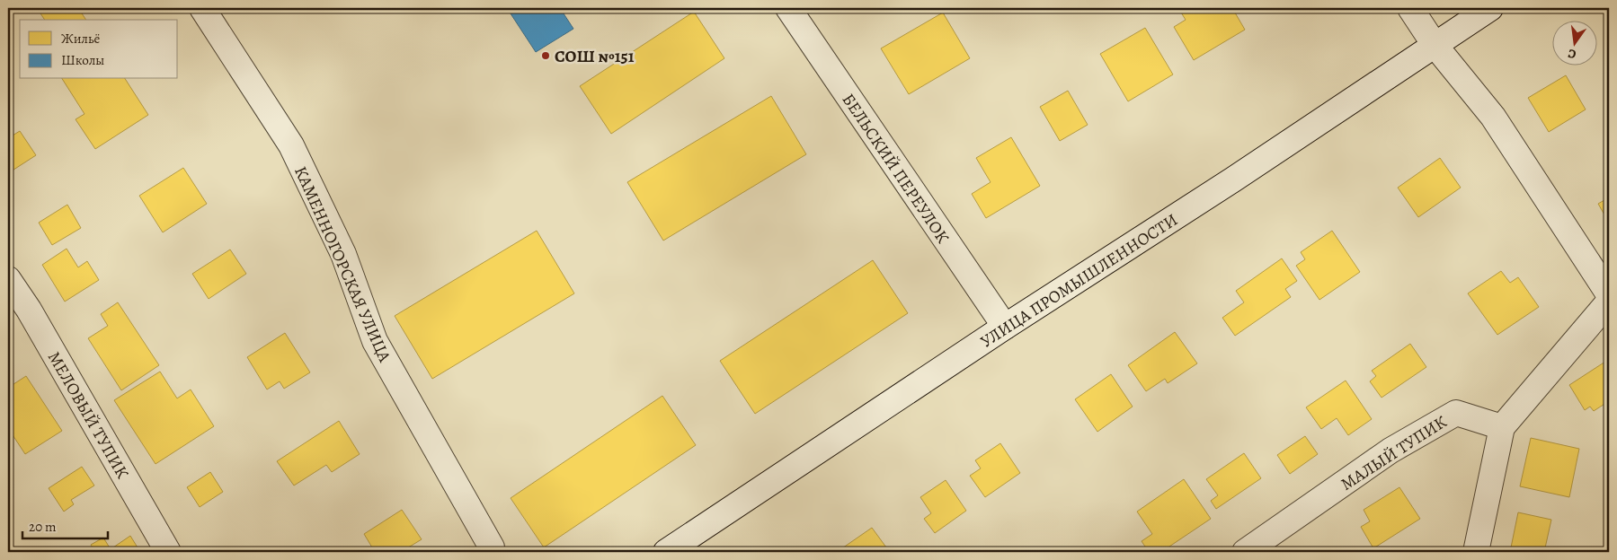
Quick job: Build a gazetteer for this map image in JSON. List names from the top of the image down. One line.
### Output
{"streets":{"street":["БЕЛЬСКИЙ ПЕРЕУЛОК","КАМЕННОГОРСКАЯ УЛИЦА","УЛИЦА ПРОМЫШЛЕННОСТИ","МЕЛОВЫЙ ТУПИК","МАЛЫЙ ТУПИК"]},"crossings":[["БЕЛЬСКИЙ ПЕРЕУЛОК","УЛИЦА ПРОМЫШЛЕННОСТИ"]],"places":["СОШ №151"],"legend":["Жильё","Школы"],"scale_bar":"20 m","north":"bottom"}
